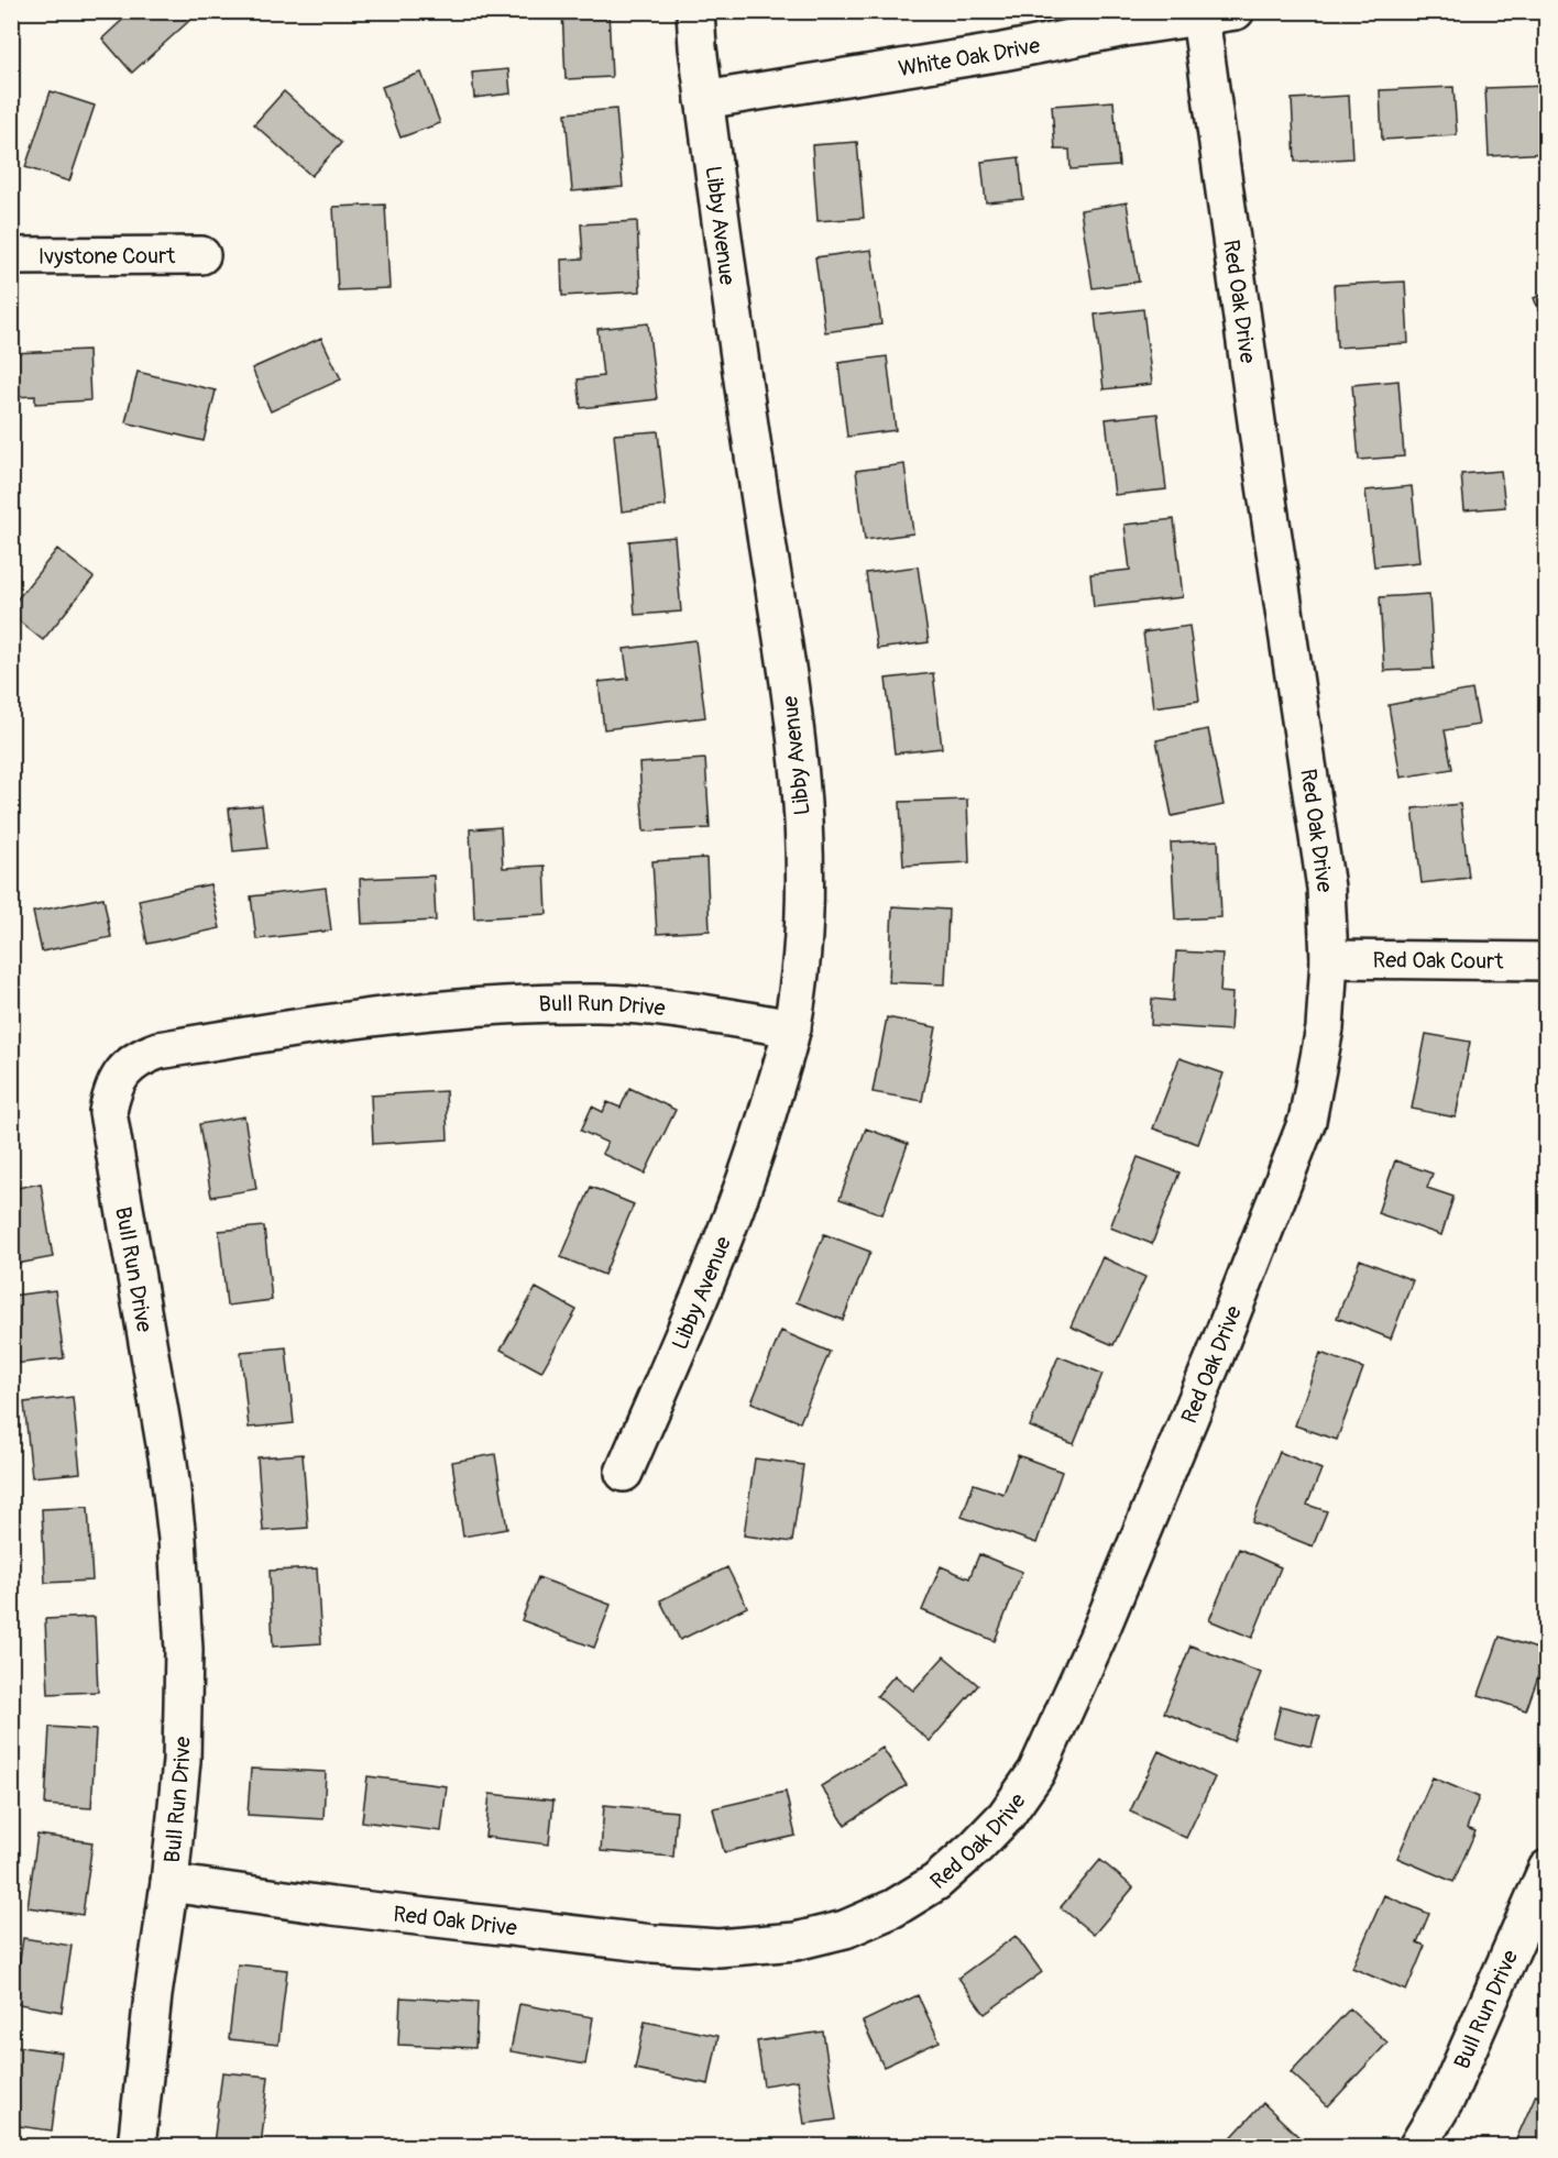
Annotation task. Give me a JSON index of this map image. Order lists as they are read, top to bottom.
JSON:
{
  "streets": {
    "street": [
      "White Oak Drive",
      "Libby Avenue",
      "Ivystone Court",
      "Red Oak Drive",
      "Red Oak Court",
      "Bull Run Drive"
    ]
  },
  "crossings": [
    ["White Oak Drive", "Libby Avenue"],
    ["White Oak Drive", "Red Oak Drive"],
    ["Libby Avenue", "Bull Run Drive"],
    ["Red Oak Drive", "Red Oak Court"],
    ["Red Oak Drive", "Bull Run Drive"]
  ]
}
